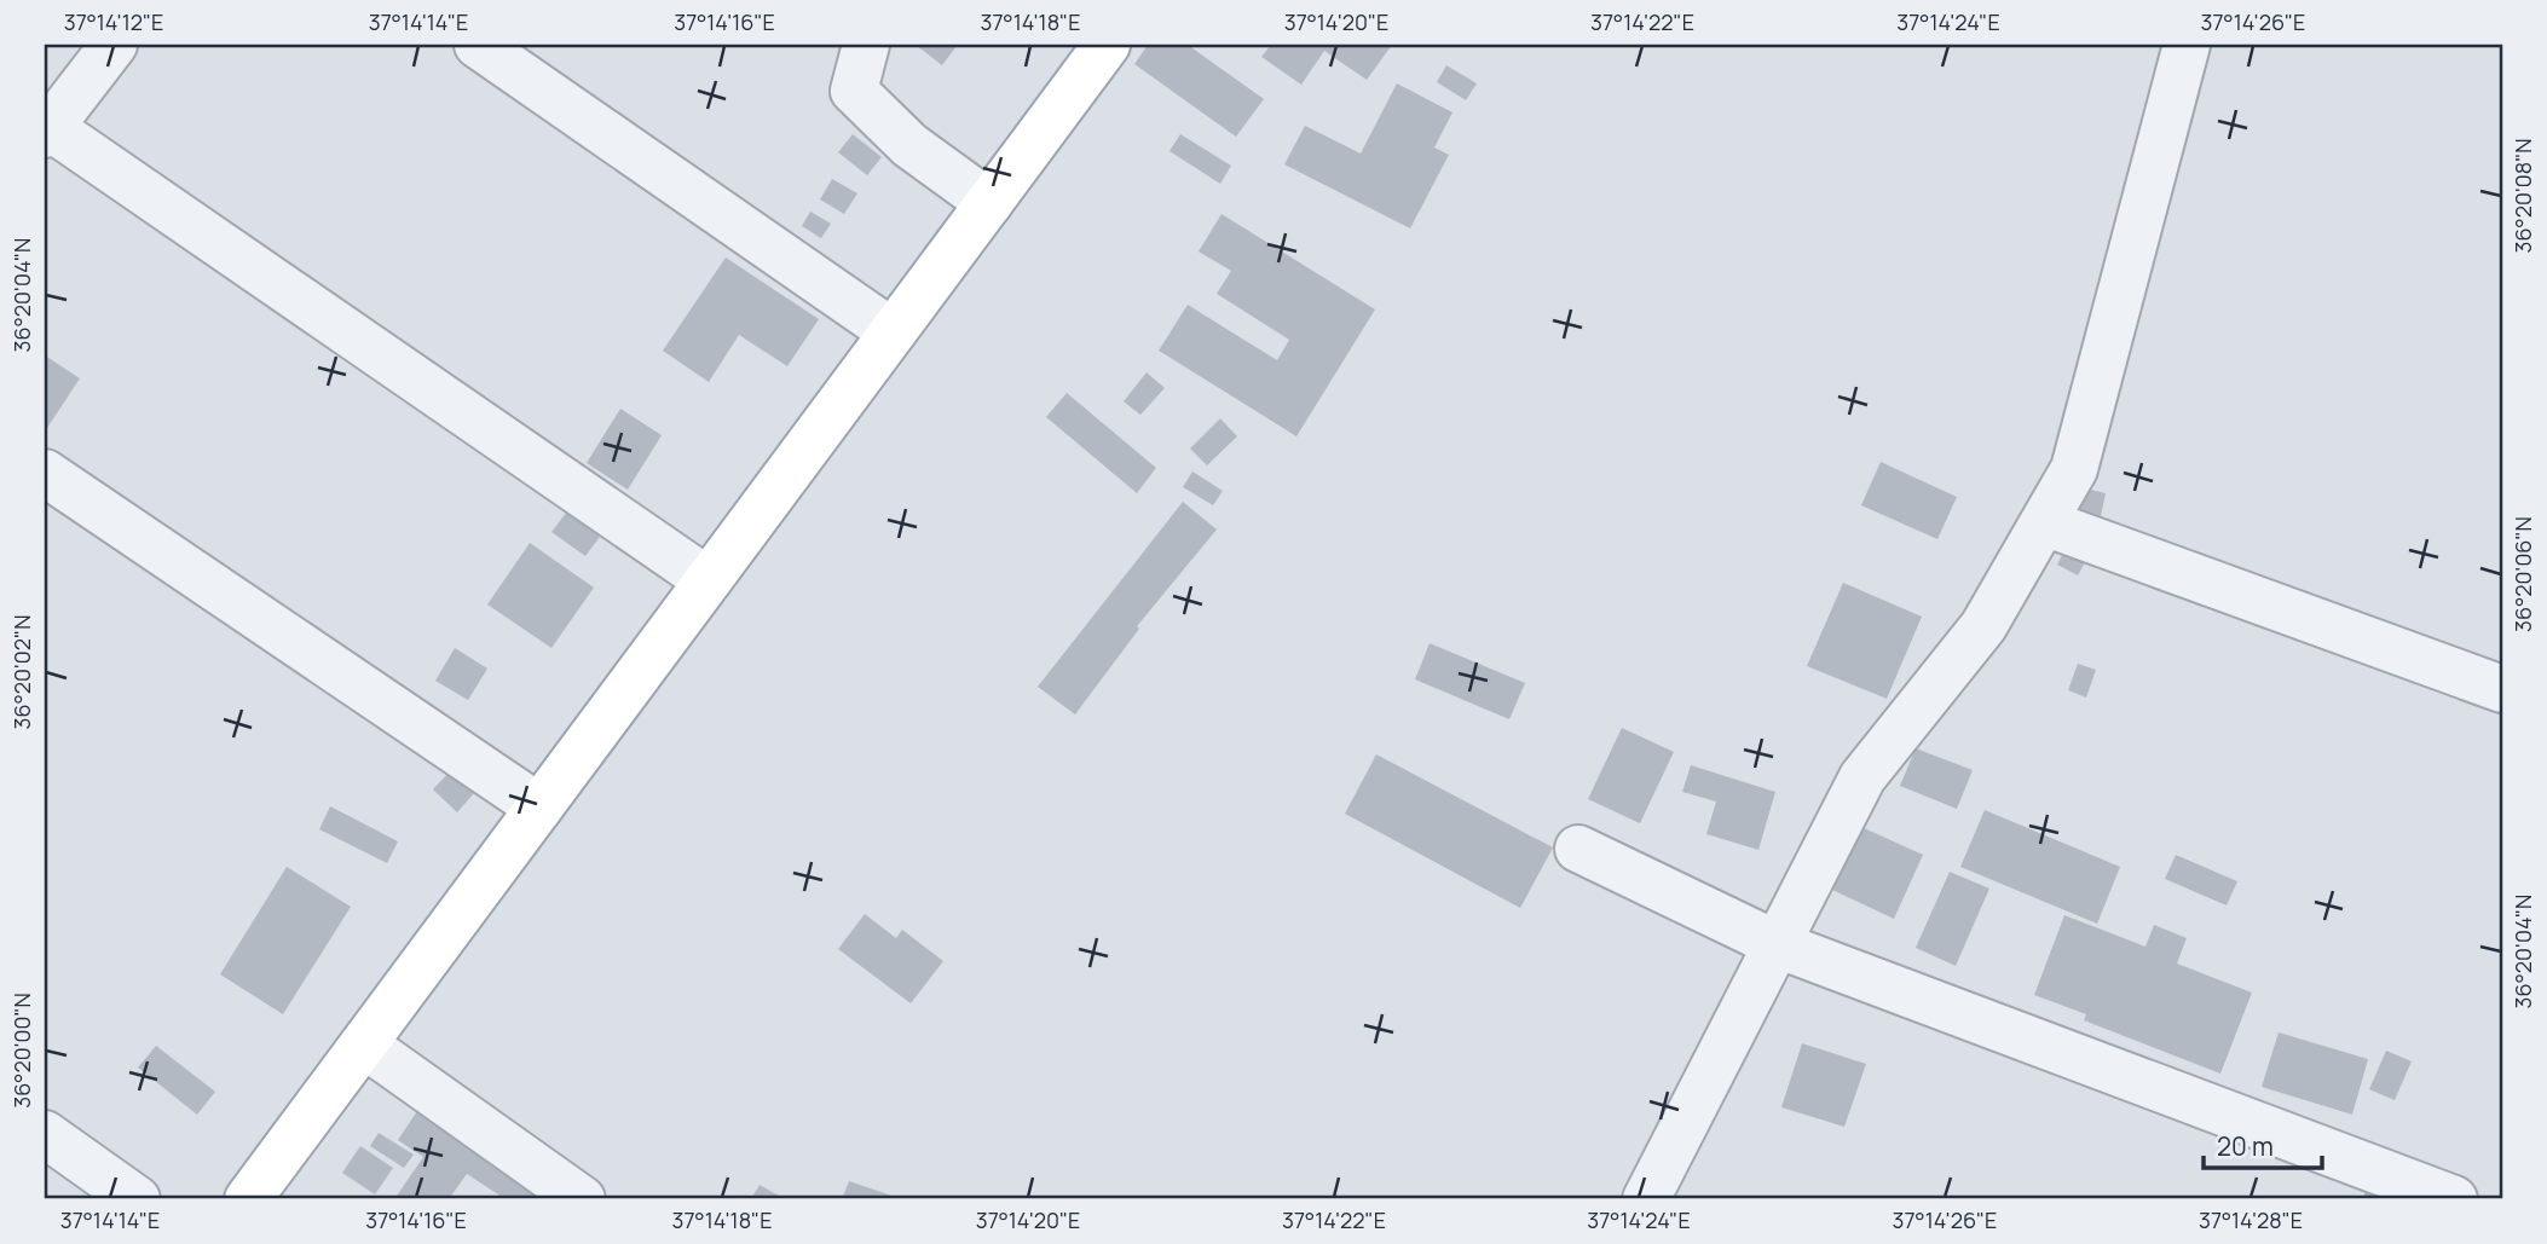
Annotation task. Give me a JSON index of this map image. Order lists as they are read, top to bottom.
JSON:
{
  "scale_bar": "20 m",
  "coordinates": [
    "37°14'12\"E",
    "37°14'14\"E",
    "37°14'16\"E",
    "37°14'18\"E",
    "37°14'20\"E",
    "37°14'22\"E",
    "37°14'24\"E",
    "37°14'26\"E",
    "36°20'08\"N",
    "36°20'04\"N",
    "36°20'06\"N",
    "36°20'02\"N",
    "36°20'00\"N",
    "37°14'28\"E"
  ]
}
